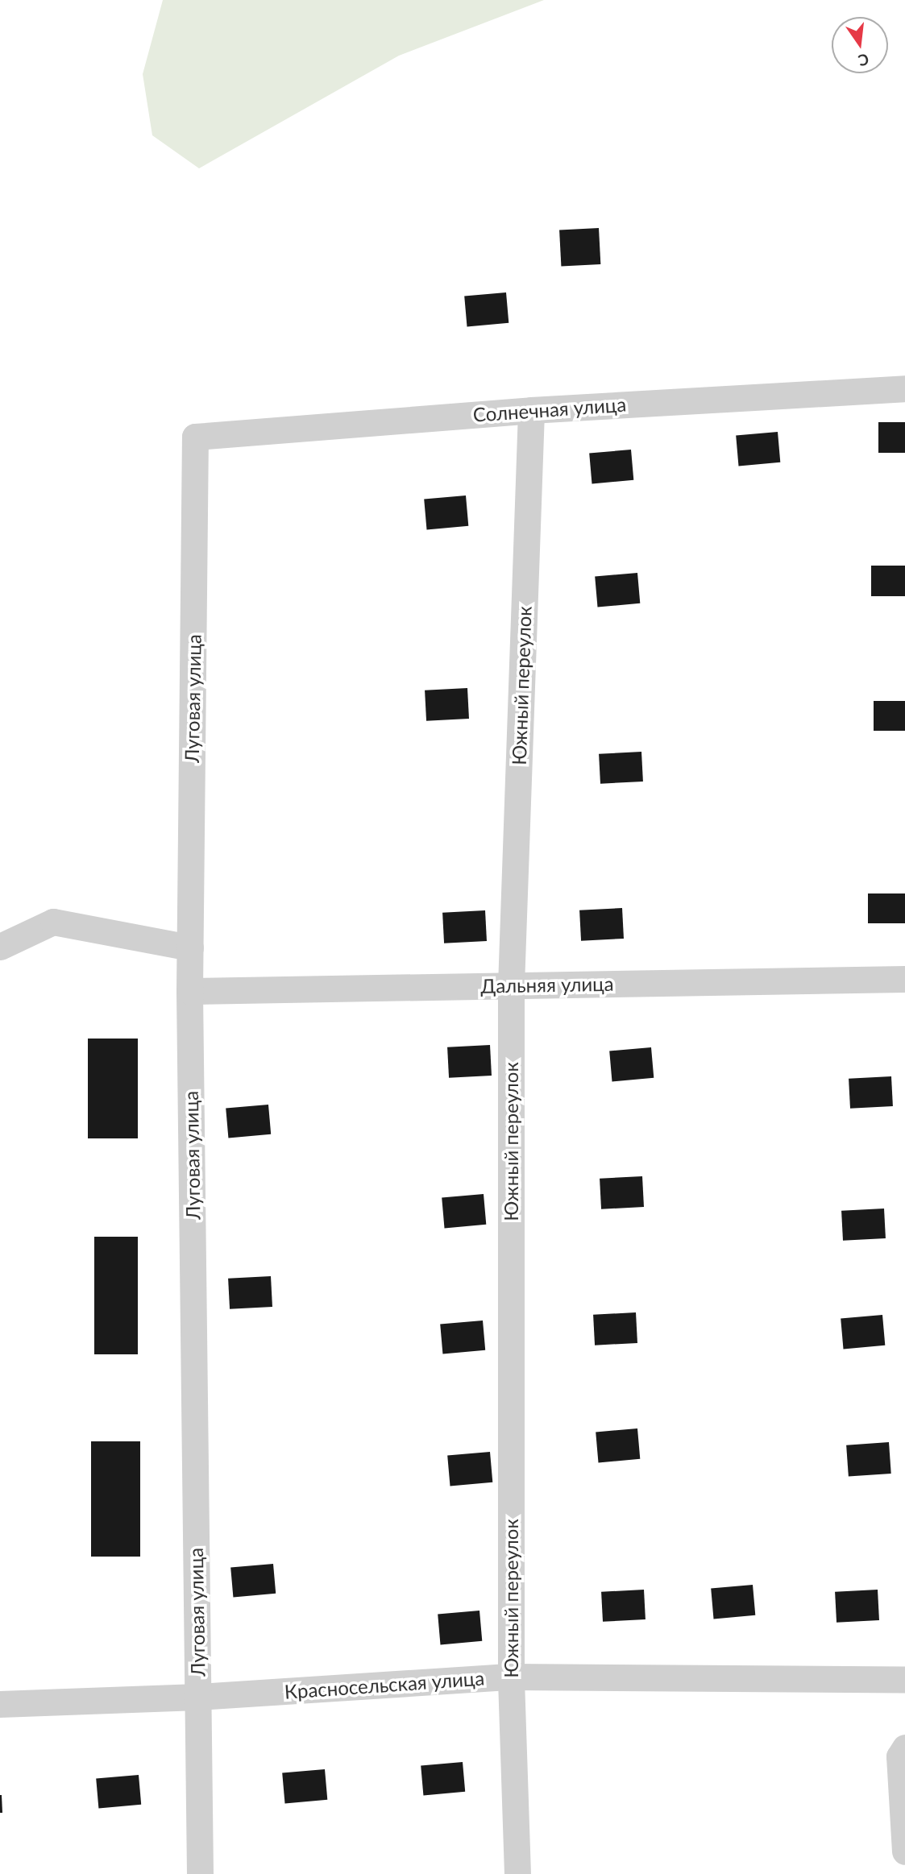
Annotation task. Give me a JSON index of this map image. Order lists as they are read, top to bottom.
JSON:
{
  "streets": {
    "street": [
      "Солнечная улица",
      "Южный переулок",
      "Луговая улица",
      "Дальняя улица",
      "Красносельская улица"
    ]
  },
  "crossings": [
    ["Солнечная улица", "Южный переулок"],
    ["Солнечная улица", "Луговая улица"],
    ["Южный переулок", "Дальняя улица"],
    ["Южный переулок", "Красносельская улица"],
    ["Луговая улица", "Дальняя улица"],
    ["Луговая улица", "Красносельская улица"]
  ],
  "north": "bottom"
}
